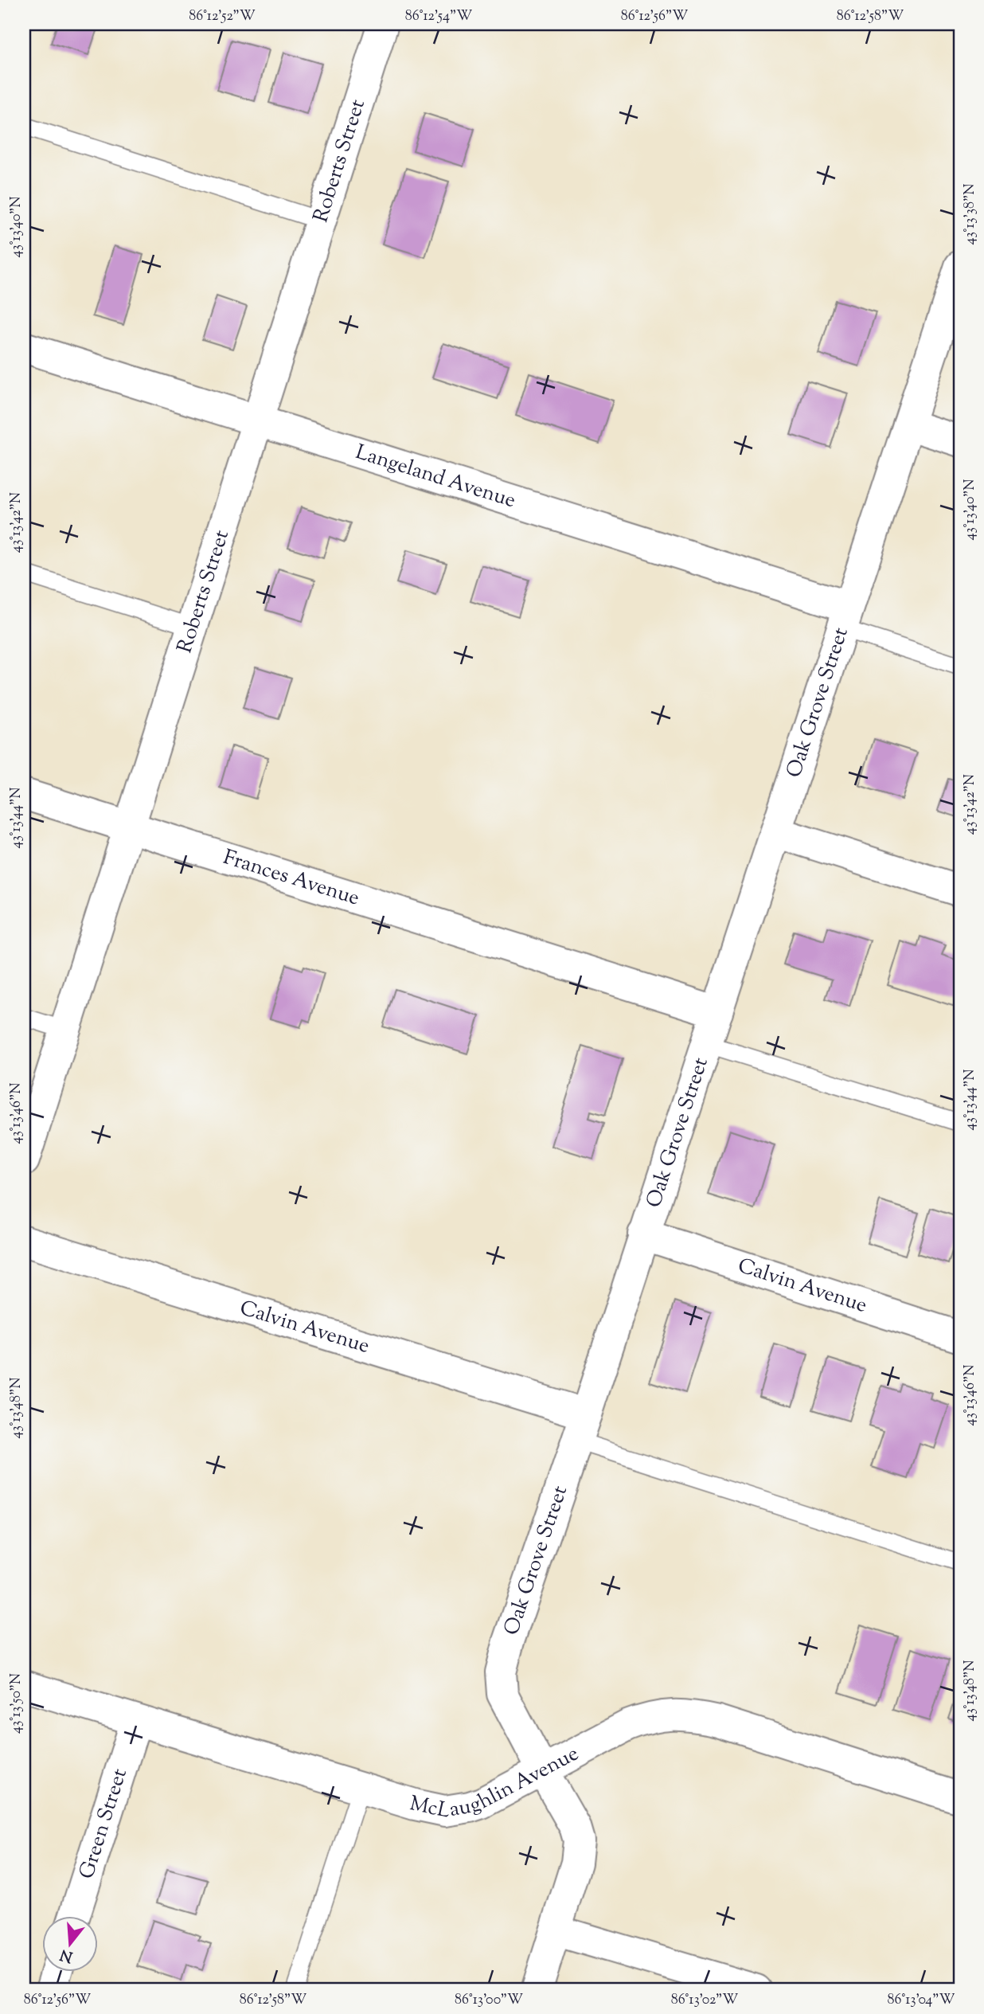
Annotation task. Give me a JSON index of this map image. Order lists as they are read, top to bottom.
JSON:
{
  "streets": {
    "street": [
      "Roberts Street",
      "Langeland Avenue",
      "Oak Grove Street",
      "Frances Avenue",
      "Calvin Avenue",
      "McLaughlin Avenue",
      "Green Street"
    ]
  },
  "crossings": [
    ["Roberts Street", "Langeland Avenue"],
    ["Roberts Street", "Frances Avenue"],
    ["Langeland Avenue", "Oak Grove Street"],
    ["Oak Grove Street", "Frances Avenue"],
    ["Oak Grove Street", "Calvin Avenue"],
    ["Oak Grove Street", "McLaughlin Avenue"],
    ["McLaughlin Avenue", "Green Street"]
  ],
  "north": "bottom",
  "coordinates": [
    "86°12'52\"W",
    "86°12'54\"W",
    "86°12'56\"W",
    "86°12'58\"W",
    "43°13'38\"N",
    "43°13'40\"N",
    "43°13'42\"N",
    "43°13'44\"N",
    "43°13'46\"N",
    "43°13'48\"N",
    "43°13'50\"N",
    "86°13'00\"W",
    "86°13'02\"W",
    "86°13'04\"W"
  ]
}
